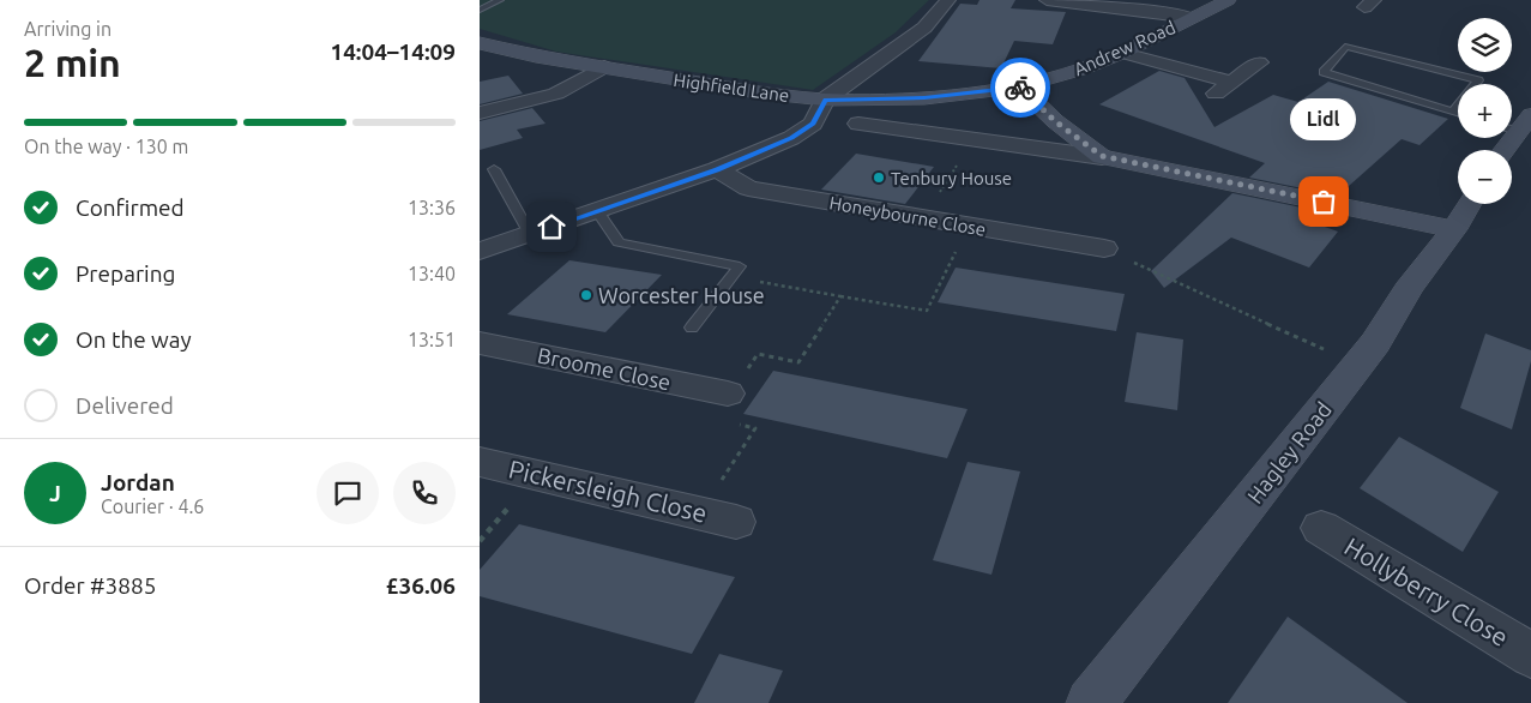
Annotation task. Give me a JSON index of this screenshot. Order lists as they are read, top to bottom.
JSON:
{
  "streets": {
    "street": [
      "Andrew Road",
      "Highfield Lane",
      "Honeybourne Close",
      "Broome Close",
      "Hagley Road",
      "Pickersleigh Close",
      "Hollyberry Close"
    ]
  },
  "crossings": [
    ["Andrew Road", "Highfield Lane"]
  ],
  "places": ["Tenbury House", "Lidl", "Worcester House"],
  "page": {
    "heading": ["2 min", "Arriving in", "14:04–14:09"],
    "panel": [
      "Jordan",
      "Courier · 4.6",
      "Order #3885",
      "£36.06"
    ],
    "map_buttons": ["+", "−"],
    "bubble": "Lidl",
    "bar": "On the way · 130 m",
    "list": [
      ["Confirmed", "13:36"],
      ["Preparing", "13:40"],
      ["On the way", "13:51"],
      "Delivered"
    ],
    "round": "J"
  }
}
